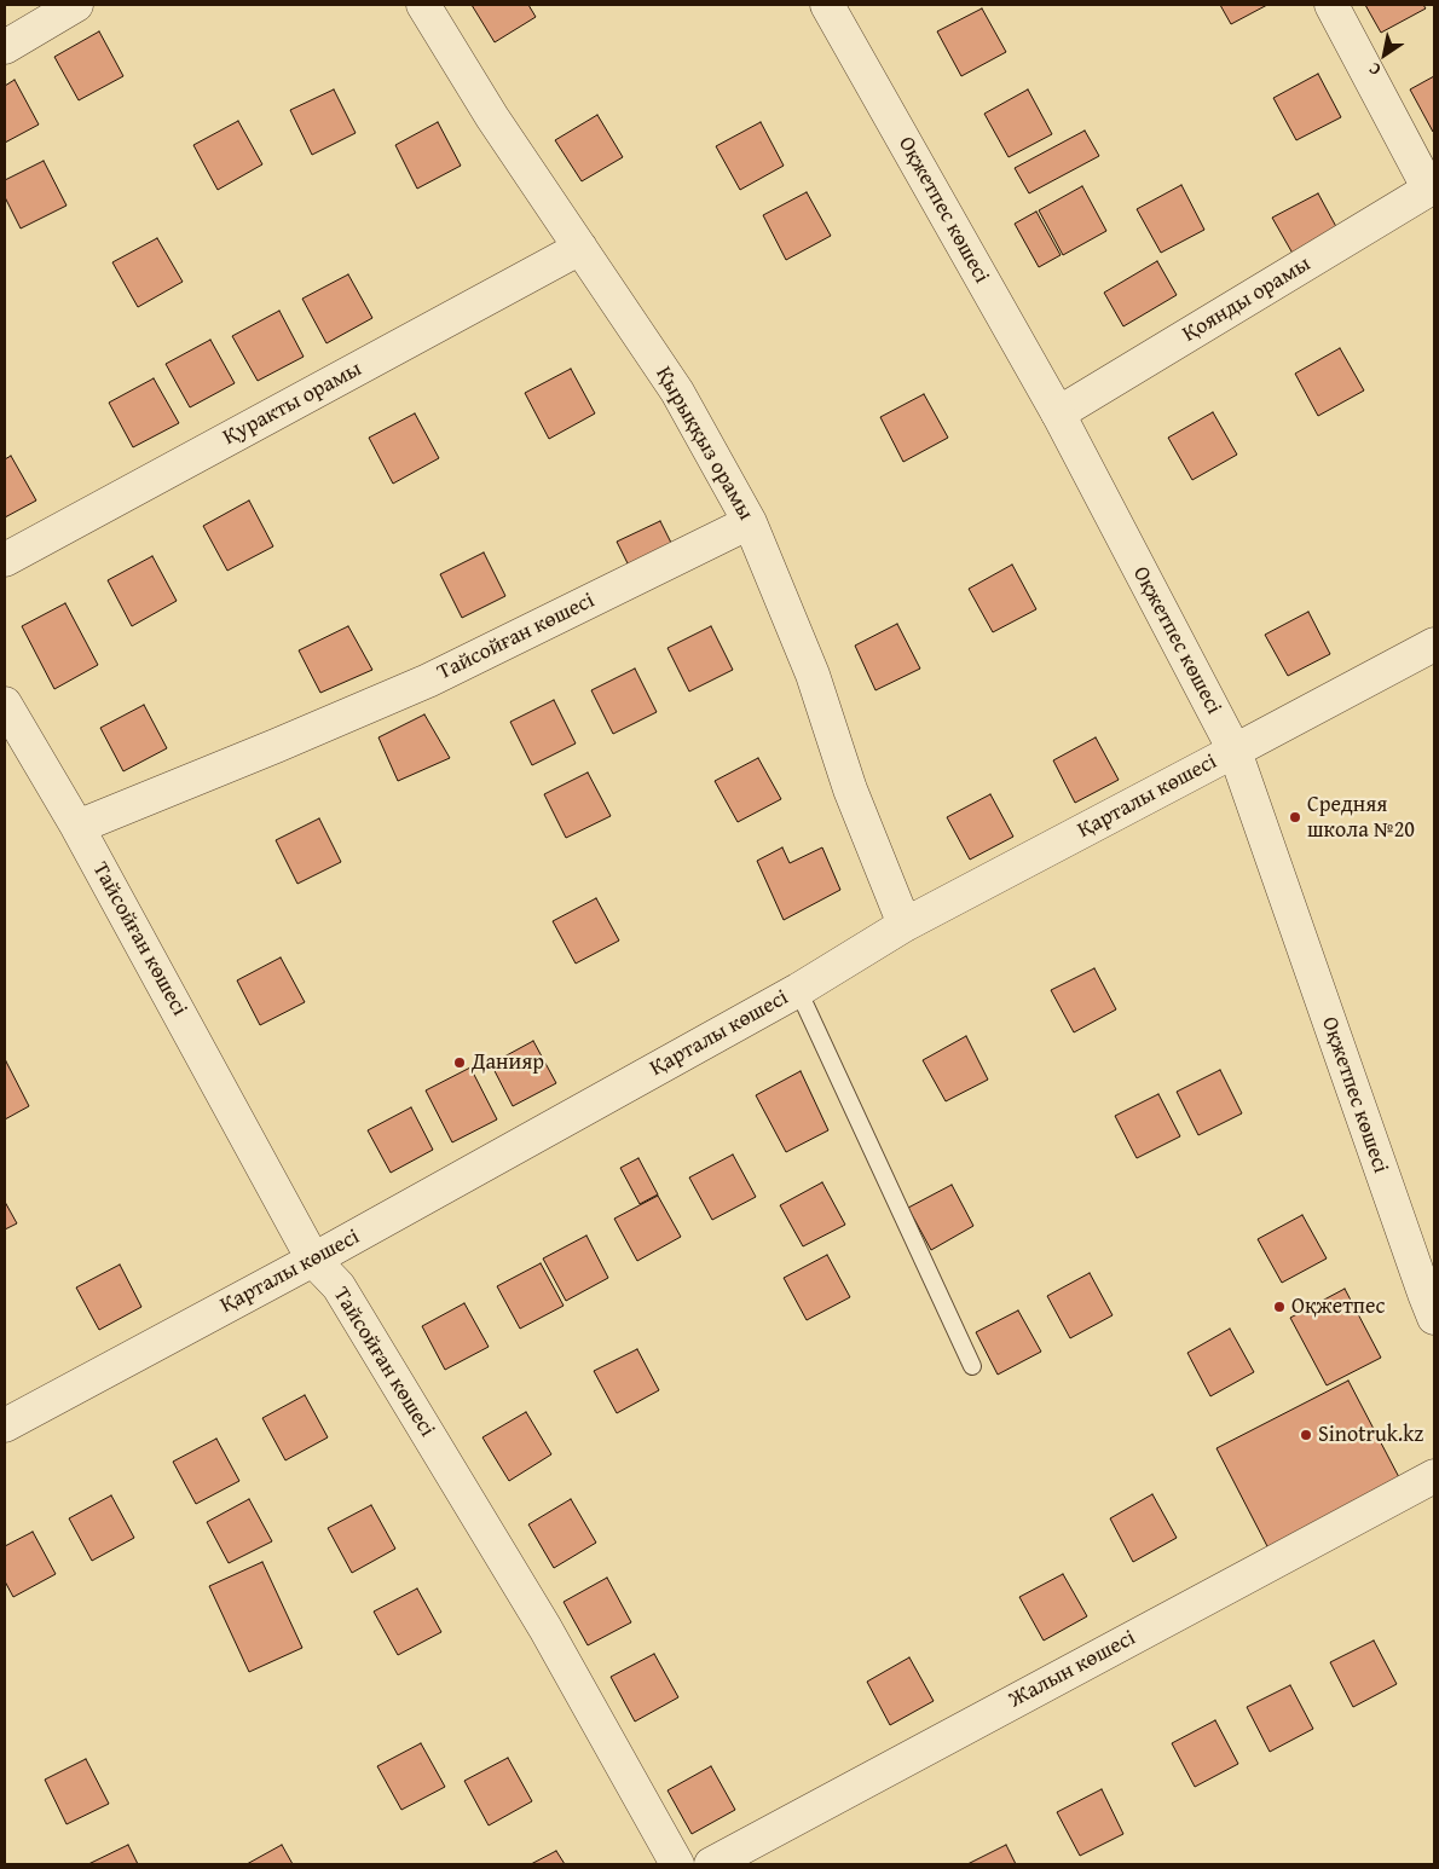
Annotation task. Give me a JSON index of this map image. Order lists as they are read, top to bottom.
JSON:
{
  "streets": {
    "street": [
      "Оқжетпес көшесі",
      "Қоянды орамы",
      "Қуракты орамы",
      "Қырыққыз орамы",
      "Тайсойған көшесі",
      "Қарталы көшесі",
      "Жалын көшесі"
    ]
  },
  "crossings": [
    ["Оқжетпес көшесі", "Қоянды орамы"],
    ["Оқжетпес көшесі", "Қарталы көшесі"],
    ["Қуракты орамы", "Қырыққыз орамы"],
    ["Қырыққыз орамы", "Тайсойған көшесі"],
    ["Қырыққыз орамы", "Қарталы көшесі"],
    ["Тайсойған көшесі", "Қарталы көшесі"]
  ],
  "places": [
    "Средняя школа №20",
    "Данияр",
    "Оқжетпес",
    "Sinotruk.kz"
  ],
  "north": "bottom left"
}
